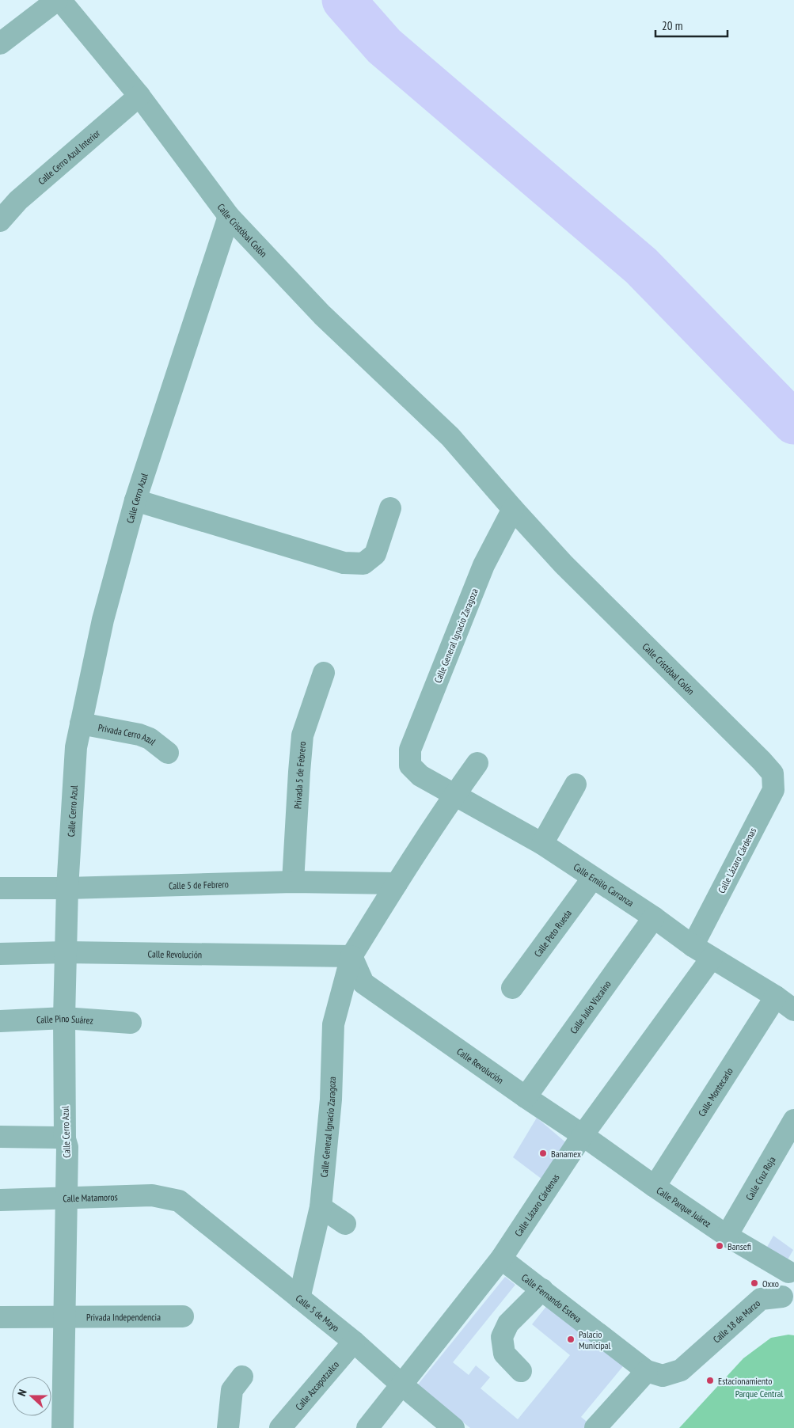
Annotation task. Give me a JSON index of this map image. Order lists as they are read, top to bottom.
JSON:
{
  "streets": {
    "street": [
      "Calle Cerro Azul Interior",
      "Calle Cristóbal Colón",
      "Calle Cerro Azul",
      "Calle General Ignacio Zaragoza",
      "Privada Cerro Azul",
      "Privada 5 de Febrero",
      "Calle Lázaro Cárdenas",
      "Calle 5 de Febrero",
      "Calle Emilio Carranza",
      "Calle Peto Rueda",
      "Calle Revolución",
      "Calle Julio Vizcaíno",
      "Calle Pino Suárez",
      "Calle Montecarlo",
      "Calle Cruz Roja",
      "Calle Matamoros",
      "Calle Parque Juárez",
      "Calle Fernando Esteva",
      "Calle 5 de Mayo",
      "Privada Independencia",
      "Calle 18 de Marzo",
      "Calle Azcapotzalco"
    ]
  },
  "crossings": [
    ["Calle Cerro Azul Interior", "Calle Cristóbal Colón"],
    ["Calle Cristóbal Colón", "Calle Cerro Azul"],
    ["Calle Cristóbal Colón", "Calle General Ignacio Zaragoza"],
    ["Calle Cristóbal Colón", "Calle Lázaro Cárdenas"],
    ["Calle Cerro Azul", "Privada Cerro Azul"],
    ["Calle Cerro Azul", "Calle 5 de Febrero"],
    ["Calle Cerro Azul", "Calle Revolución"],
    ["Calle Cerro Azul", "Calle Pino Suárez"],
    ["Calle Cerro Azul", "Calle Matamoros"],
    ["Calle Cerro Azul", "Privada Independencia"],
    ["Calle General Ignacio Zaragoza", "Calle Emilio Carranza"],
    ["Calle General Ignacio Zaragoza", "Calle Revolución"],
    ["Calle General Ignacio Zaragoza", "Calle 5 de Mayo"],
    ["Privada 5 de Febrero", "Calle 5 de Febrero"],
    ["Calle Lázaro Cárdenas", "Calle Emilio Carranza"],
    ["Calle Lázaro Cárdenas", "Calle Revolución"],
    ["Calle Lázaro Cárdenas", "Calle Parque Juárez"],
    ["Calle Lázaro Cárdenas", "Calle Fernando Esteva"],
    ["Calle Lázaro Cárdenas", "Calle 5 de Mayo"],
    ["Calle Emilio Carranza", "Calle Peto Rueda"],
    ["Calle Emilio Carranza", "Calle Julio Vizcaíno"],
    ["Calle Emilio Carranza", "Calle Montecarlo"],
    ["Calle Revolución", "Calle Julio Vizcaíno"],
    ["Calle Revolución", "Calle Parque Juárez"],
    ["Calle Montecarlo", "Calle Parque Juárez"],
    ["Calle Cruz Roja", "Calle Parque Juárez"],
    ["Calle Matamoros", "Calle 5 de Mayo"],
    ["Calle Parque Juárez", "Calle 18 de Marzo"],
    ["Calle Fernando Esteva", "Calle 18 de Marzo"],
    ["Calle 5 de Mayo", "Calle Azcapotzalco"]
  ],
  "parks": ["Parque Central"],
  "places": [
    "Banamex",
    "Bansefi",
    "Oxxo",
    "Palacio Municipal",
    "Estacionamiento"
  ],
  "scale_bar": "20 m",
  "north": "left"
}
